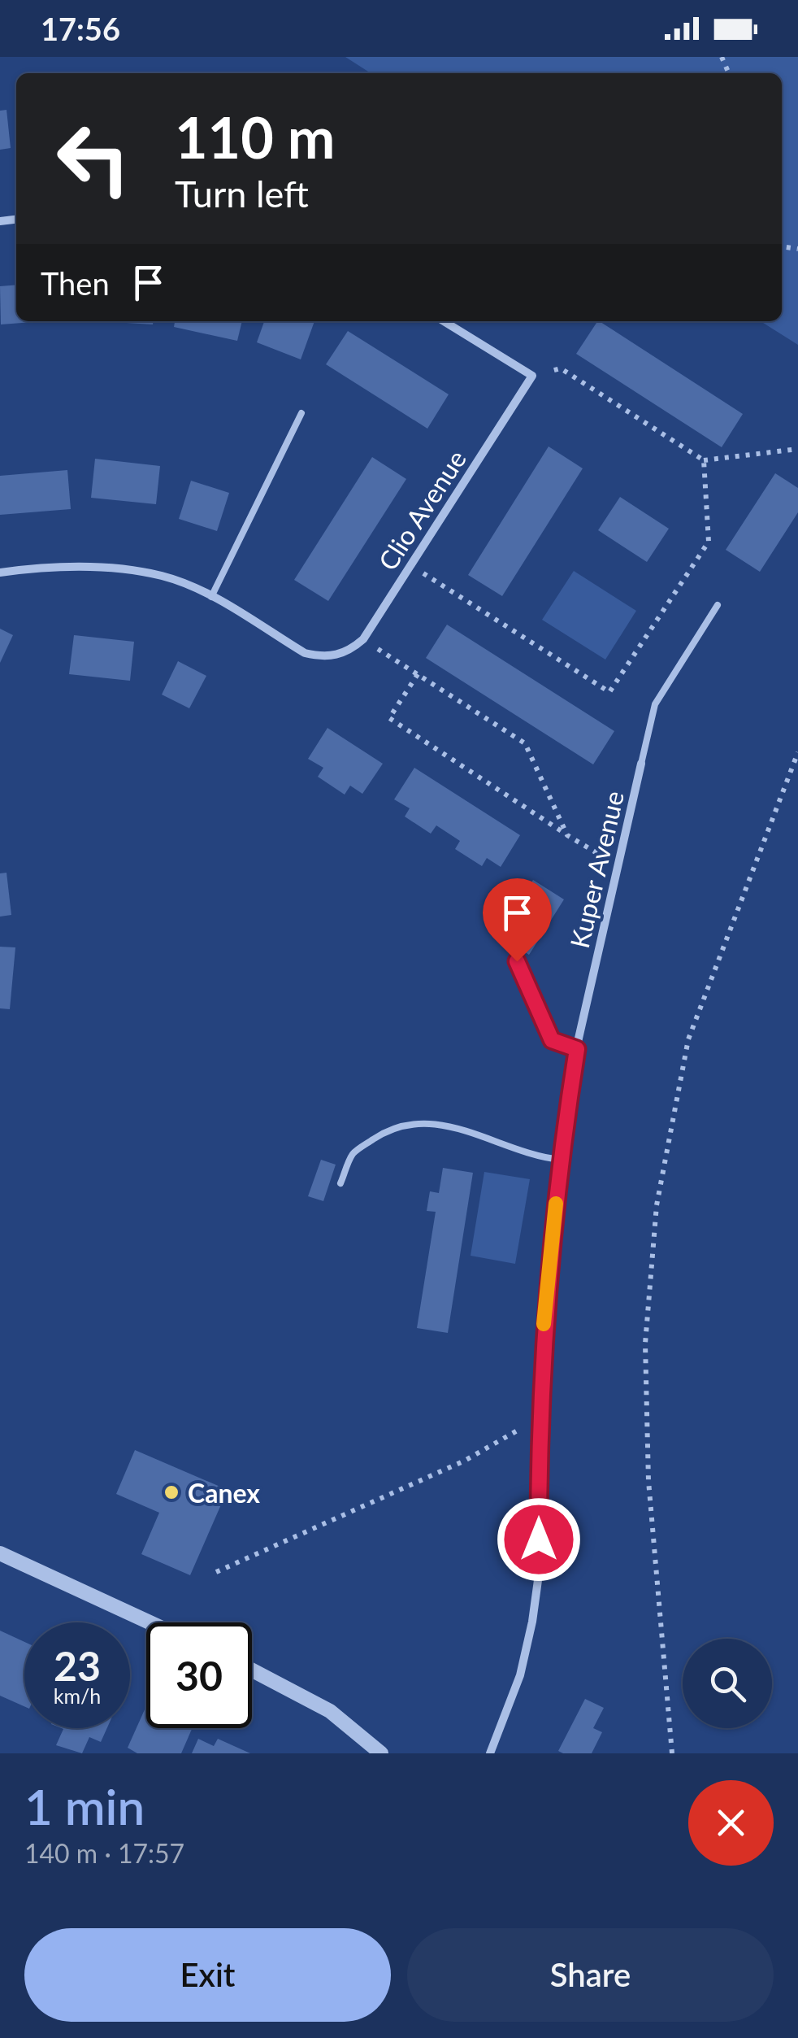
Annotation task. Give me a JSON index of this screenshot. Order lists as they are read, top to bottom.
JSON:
{
  "streets": {
    "street": ["Clio Avenue", "Kuper Avenue"]
  },
  "places": ["Canex"],
  "page": {
    "status": "17:56",
    "turn": ["110 m", "Turn left"],
    "then": "Then",
    "speed": "23 km/h",
    "limit": "30",
    "heading": ["1 min", "140 m · 17:57"],
    "buttons": ["Exit", "Share"]
  }
}
